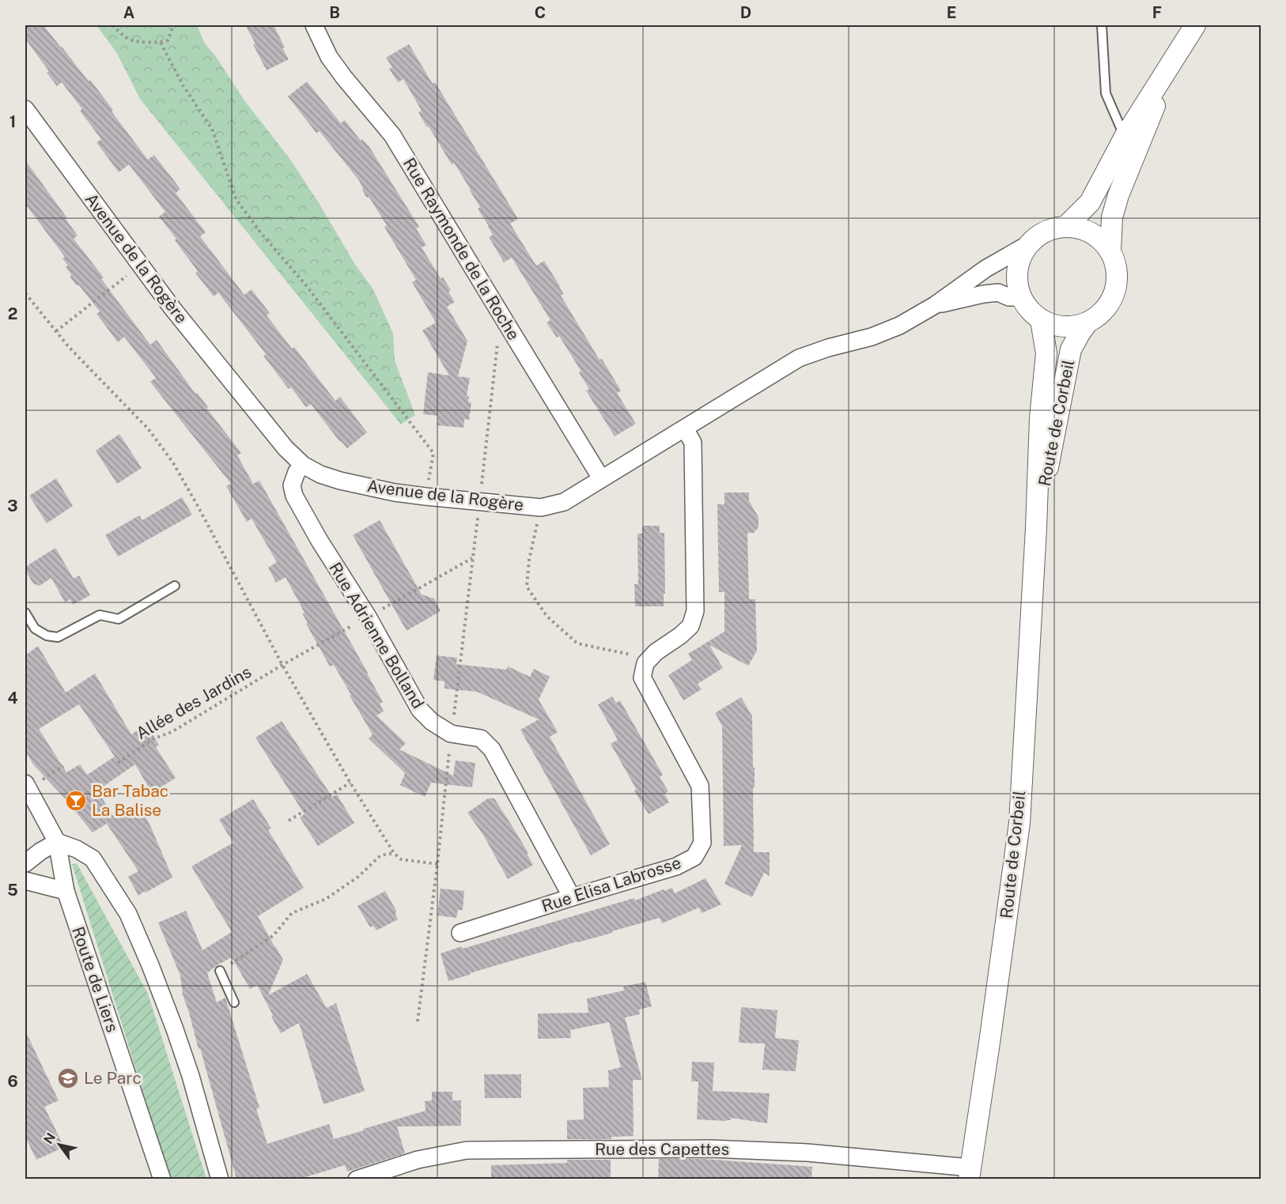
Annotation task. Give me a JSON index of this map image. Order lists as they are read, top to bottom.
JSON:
{
  "streets": {
    "street": [
      "Rue Raymonde de la Roche",
      "Avenue de la Rogère",
      "Route de Corbeil",
      "Rue Adrienne Bolland",
      "Rue Elisa Labrosse",
      "Route de Liers",
      "Rue des Capettes"
    ],
    "path": ["Allée des Jardins"]
  },
  "crossings": [
    ["Rue Raymonde de la Roche", "Avenue de la Rogère"],
    ["Avenue de la Rogère", "Route de Corbeil"],
    ["Avenue de la Rogère", "Rue Adrienne Bolland"],
    ["Route de Corbeil", "Rue des Capettes"],
    ["Rue Adrienne Bolland", "Rue Elisa Labrosse"]
  ],
  "places": {
    "bar": ["Bar Tabac La Balise"],
    "school or university": ["Le Parc"]
  },
  "north": "top left",
  "grid": {
    "columns": [
      "A",
      "B",
      "C",
      "D",
      "E",
      "F"
    ],
    "rows": [
      "1",
      "2",
      "3",
      "4",
      "5",
      "6"
    ]
  }
}
